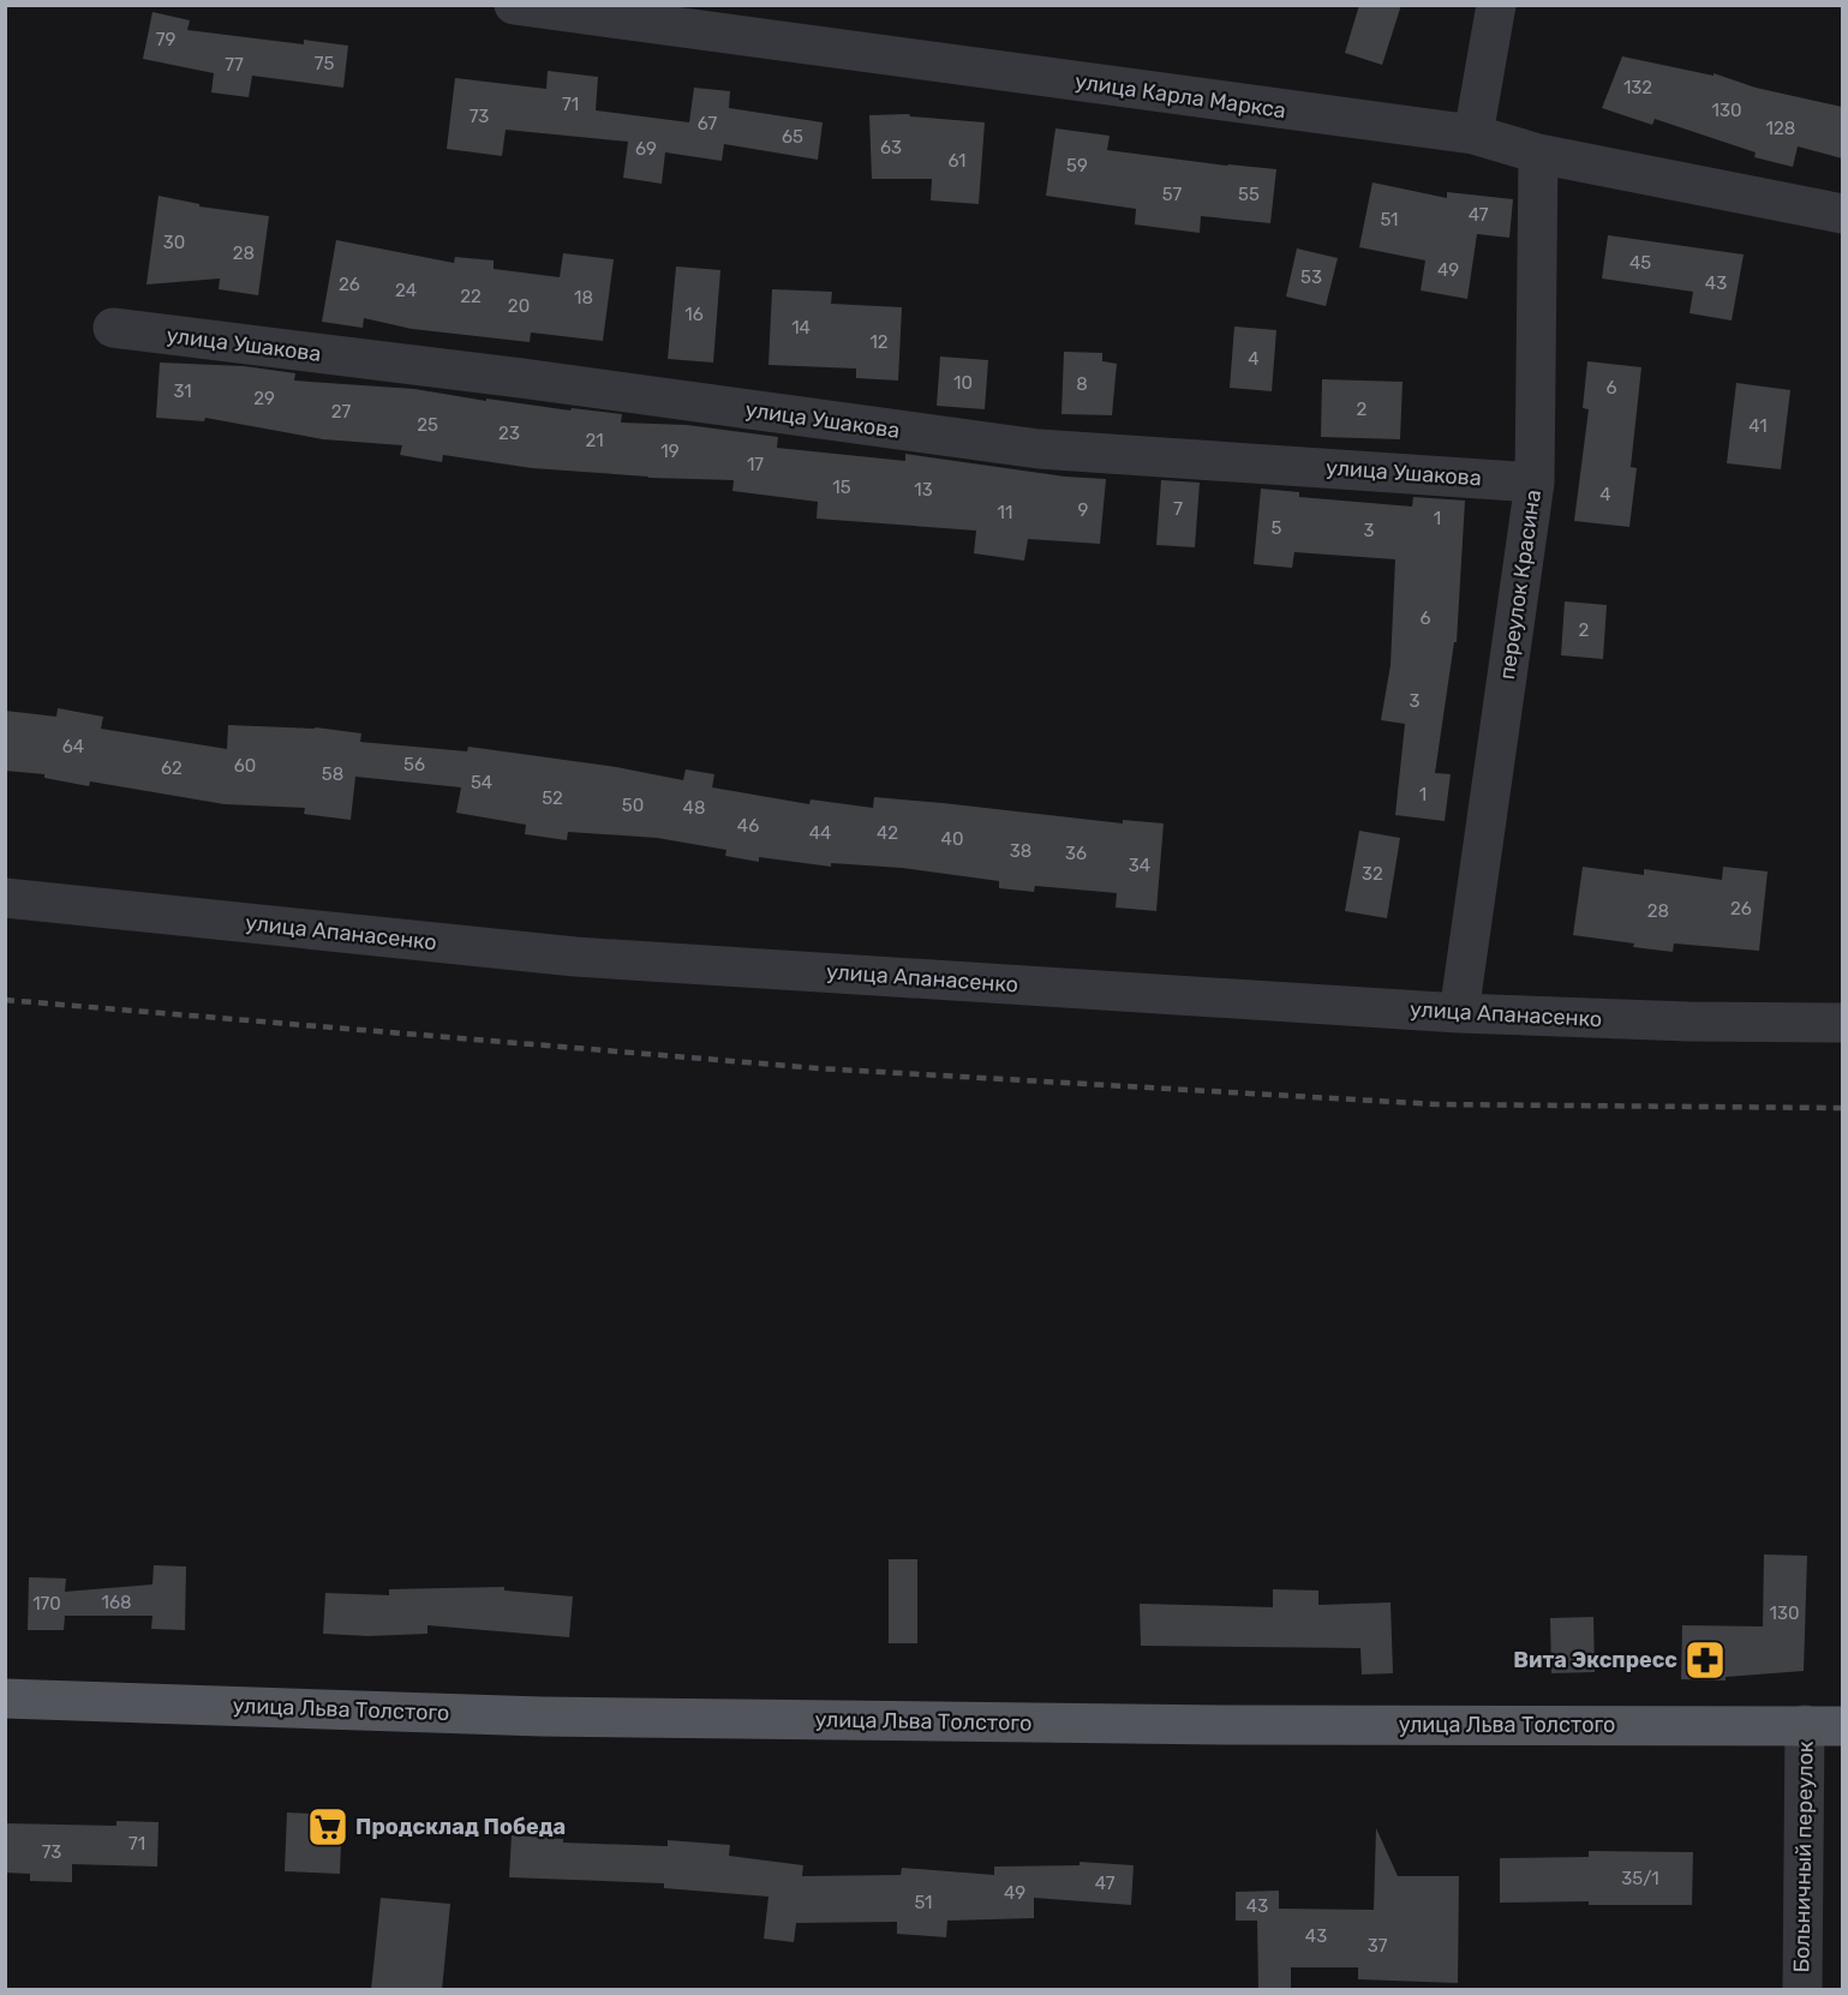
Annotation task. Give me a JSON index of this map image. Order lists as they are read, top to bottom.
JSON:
{
  "streets": {
    "main road": ["улица Льва Толстого"],
    "street": [
      "улица Карла Маркса",
      "улица Ушакова",
      "переулок Красина",
      "улица Апанасенко",
      "Больничный переулок"
    ]
  },
  "crossings": [
    ["улица Карла Маркса", "переулок Красина"],
    ["улица Ушакова", "переулок Красина"],
    ["переулок Красина", "улица Апанасенко"],
    ["улица Льва Толстого", "Больничный переулок"]
  ],
  "places": {
    "pharmacy": ["Вита Экспресс"],
    "supermarket": ["Продсклад Победа"]
  },
  "house_numbers": [
    "79",
    "75",
    "77",
    "132",
    "71",
    "130",
    "73",
    "67",
    "128",
    "65",
    "63",
    "69",
    "61",
    "59",
    "57",
    "55",
    "47",
    "51",
    "30",
    "28",
    "45",
    "49",
    "53",
    "43",
    "26",
    "24",
    "22",
    "18",
    "20",
    "16",
    "14",
    "12",
    "4",
    "10",
    "8",
    "6",
    "31",
    "29",
    "2",
    "27",
    "25",
    "41",
    "23",
    "21",
    "19",
    "17",
    "15",
    "13",
    "4",
    "7",
    "9",
    "11",
    "1",
    "5",
    "3",
    "6",
    "2",
    "3",
    "64",
    "56",
    "60",
    "62",
    "58",
    "54",
    "1",
    "52",
    "50",
    "48",
    "46",
    "44",
    "42",
    "40",
    "38",
    "36",
    "34",
    "32",
    "26",
    "28",
    "168",
    "170",
    "130",
    "71",
    "73",
    "35/1",
    "47",
    "49",
    "51",
    "43",
    "43",
    "37"
  ]
}
